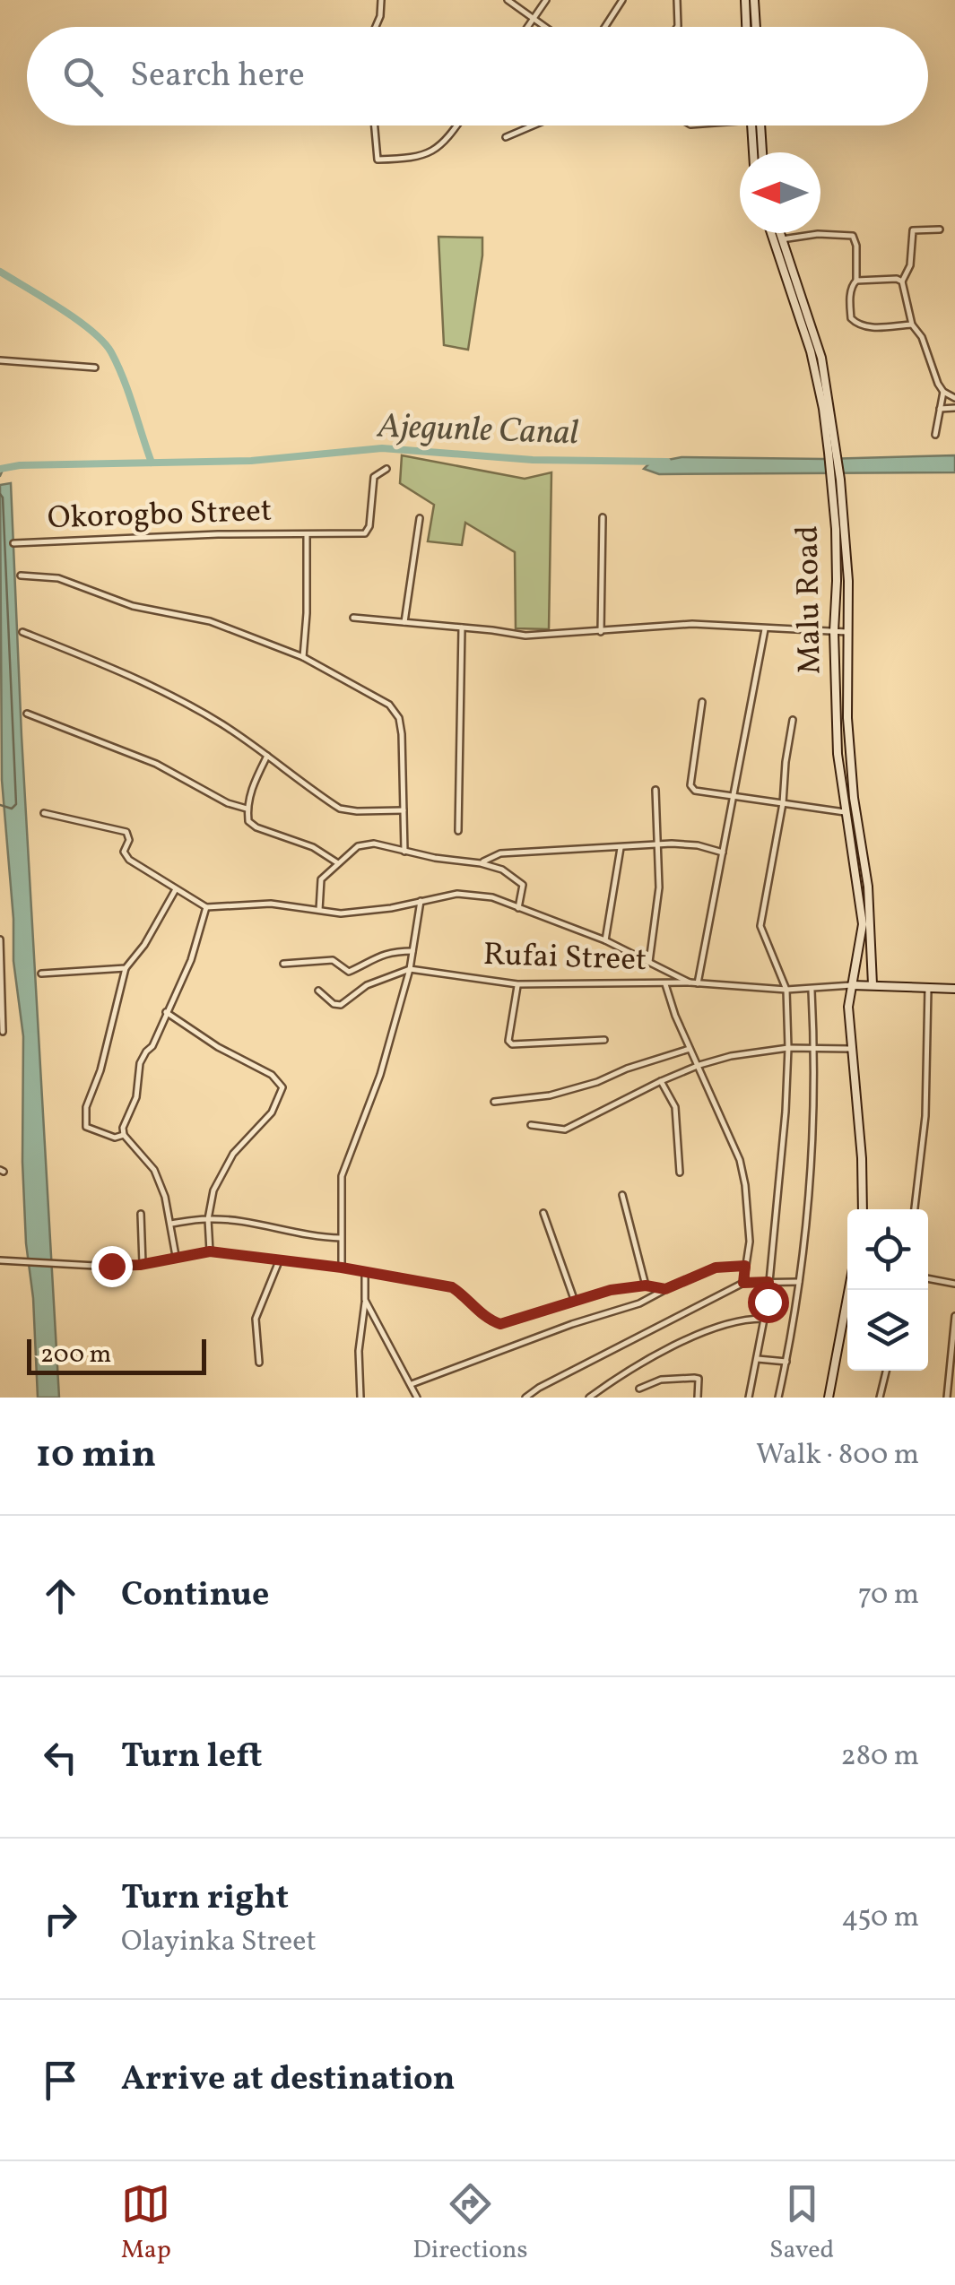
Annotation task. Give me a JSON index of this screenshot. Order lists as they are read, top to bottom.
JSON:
{
  "streets": {
    "main road": ["Malu Road"],
    "street": ["Okorogbo Street", "Rufai Street"]
  },
  "crossings": [
    ["Malu Road", "Rufai Street"]
  ],
  "water": ["Ajegunle Canal"],
  "scale_bar": "200 m",
  "north": "left",
  "page": {
    "search": "Search here",
    "scale": "200 m",
    "heading": ["10 min", "Walk · 800 m"],
    "list": [
      ["Continue", "70 m"],
      ["Turn left", "280 m"],
      ["Turn right", "Olayinka Street", "450 m"],
      "Arrive at destination"
    ],
    "nav": ["Map", "Directions", "Saved"]
  }
}
